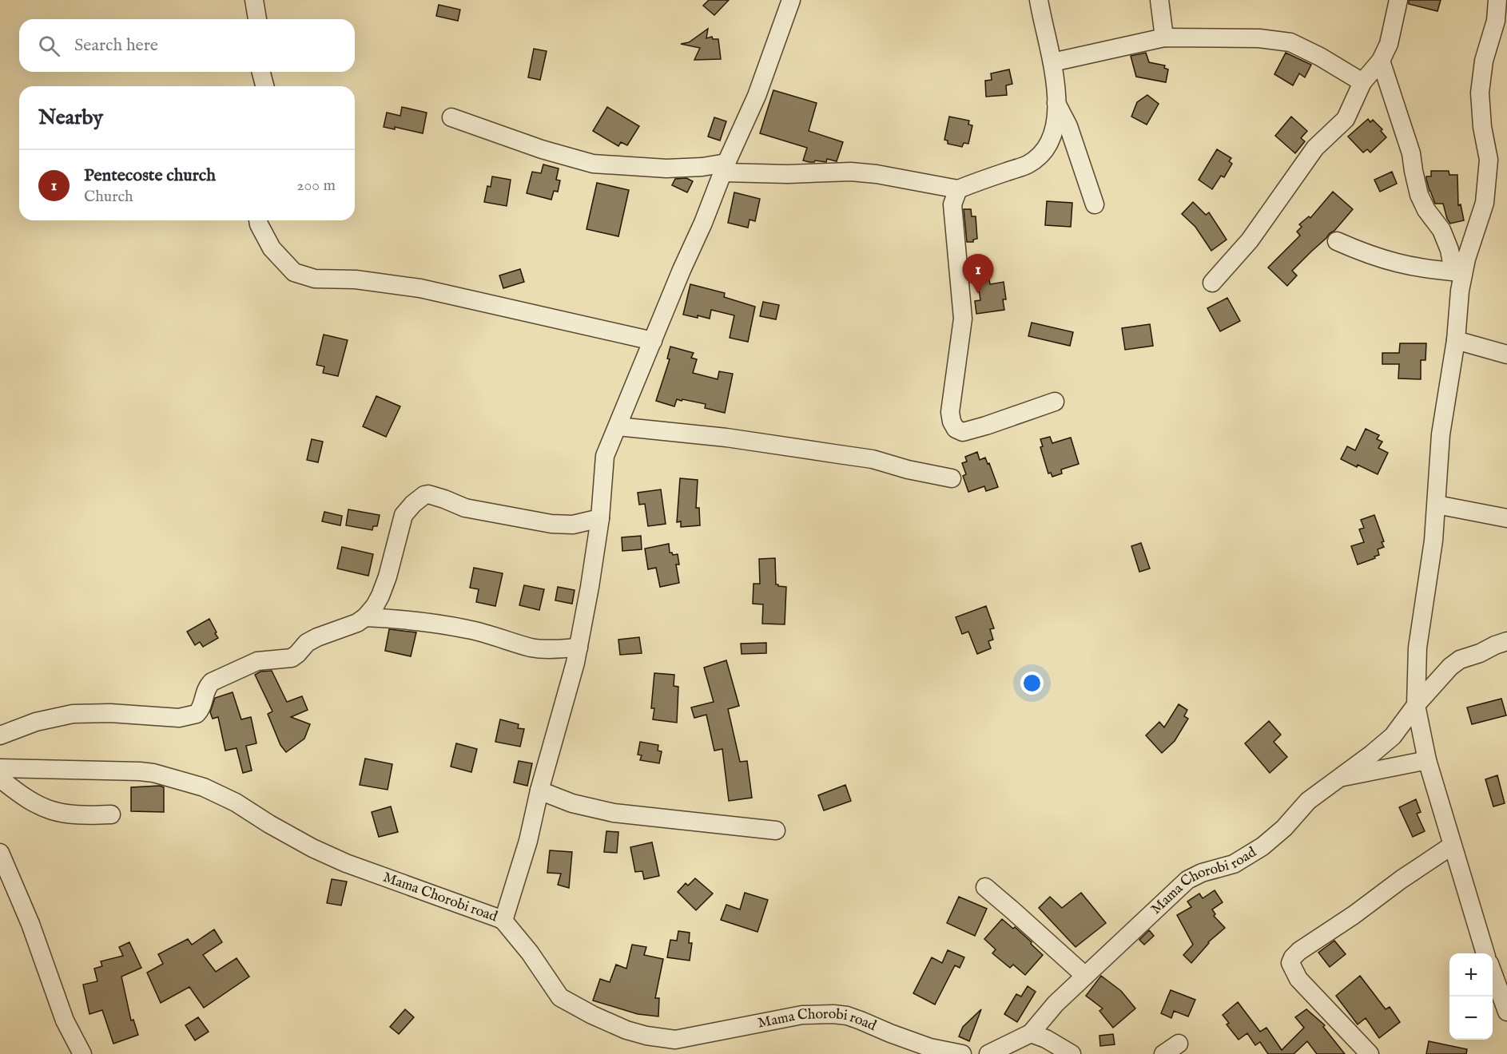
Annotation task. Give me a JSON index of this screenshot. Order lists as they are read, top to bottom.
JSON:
{
  "streets": {
    "street": ["Mama Chorobi road"]
  },
  "page": {
    "search": "Search here",
    "heading": "Nearby",
    "list": [
      {
        "mark": "1",
        "name": "Pentecoste church",
        "note": "Church",
        "value": "200 m"
      }
    ],
    "pins": "1",
    "map_buttons": ["+", "−"]
  }
}
